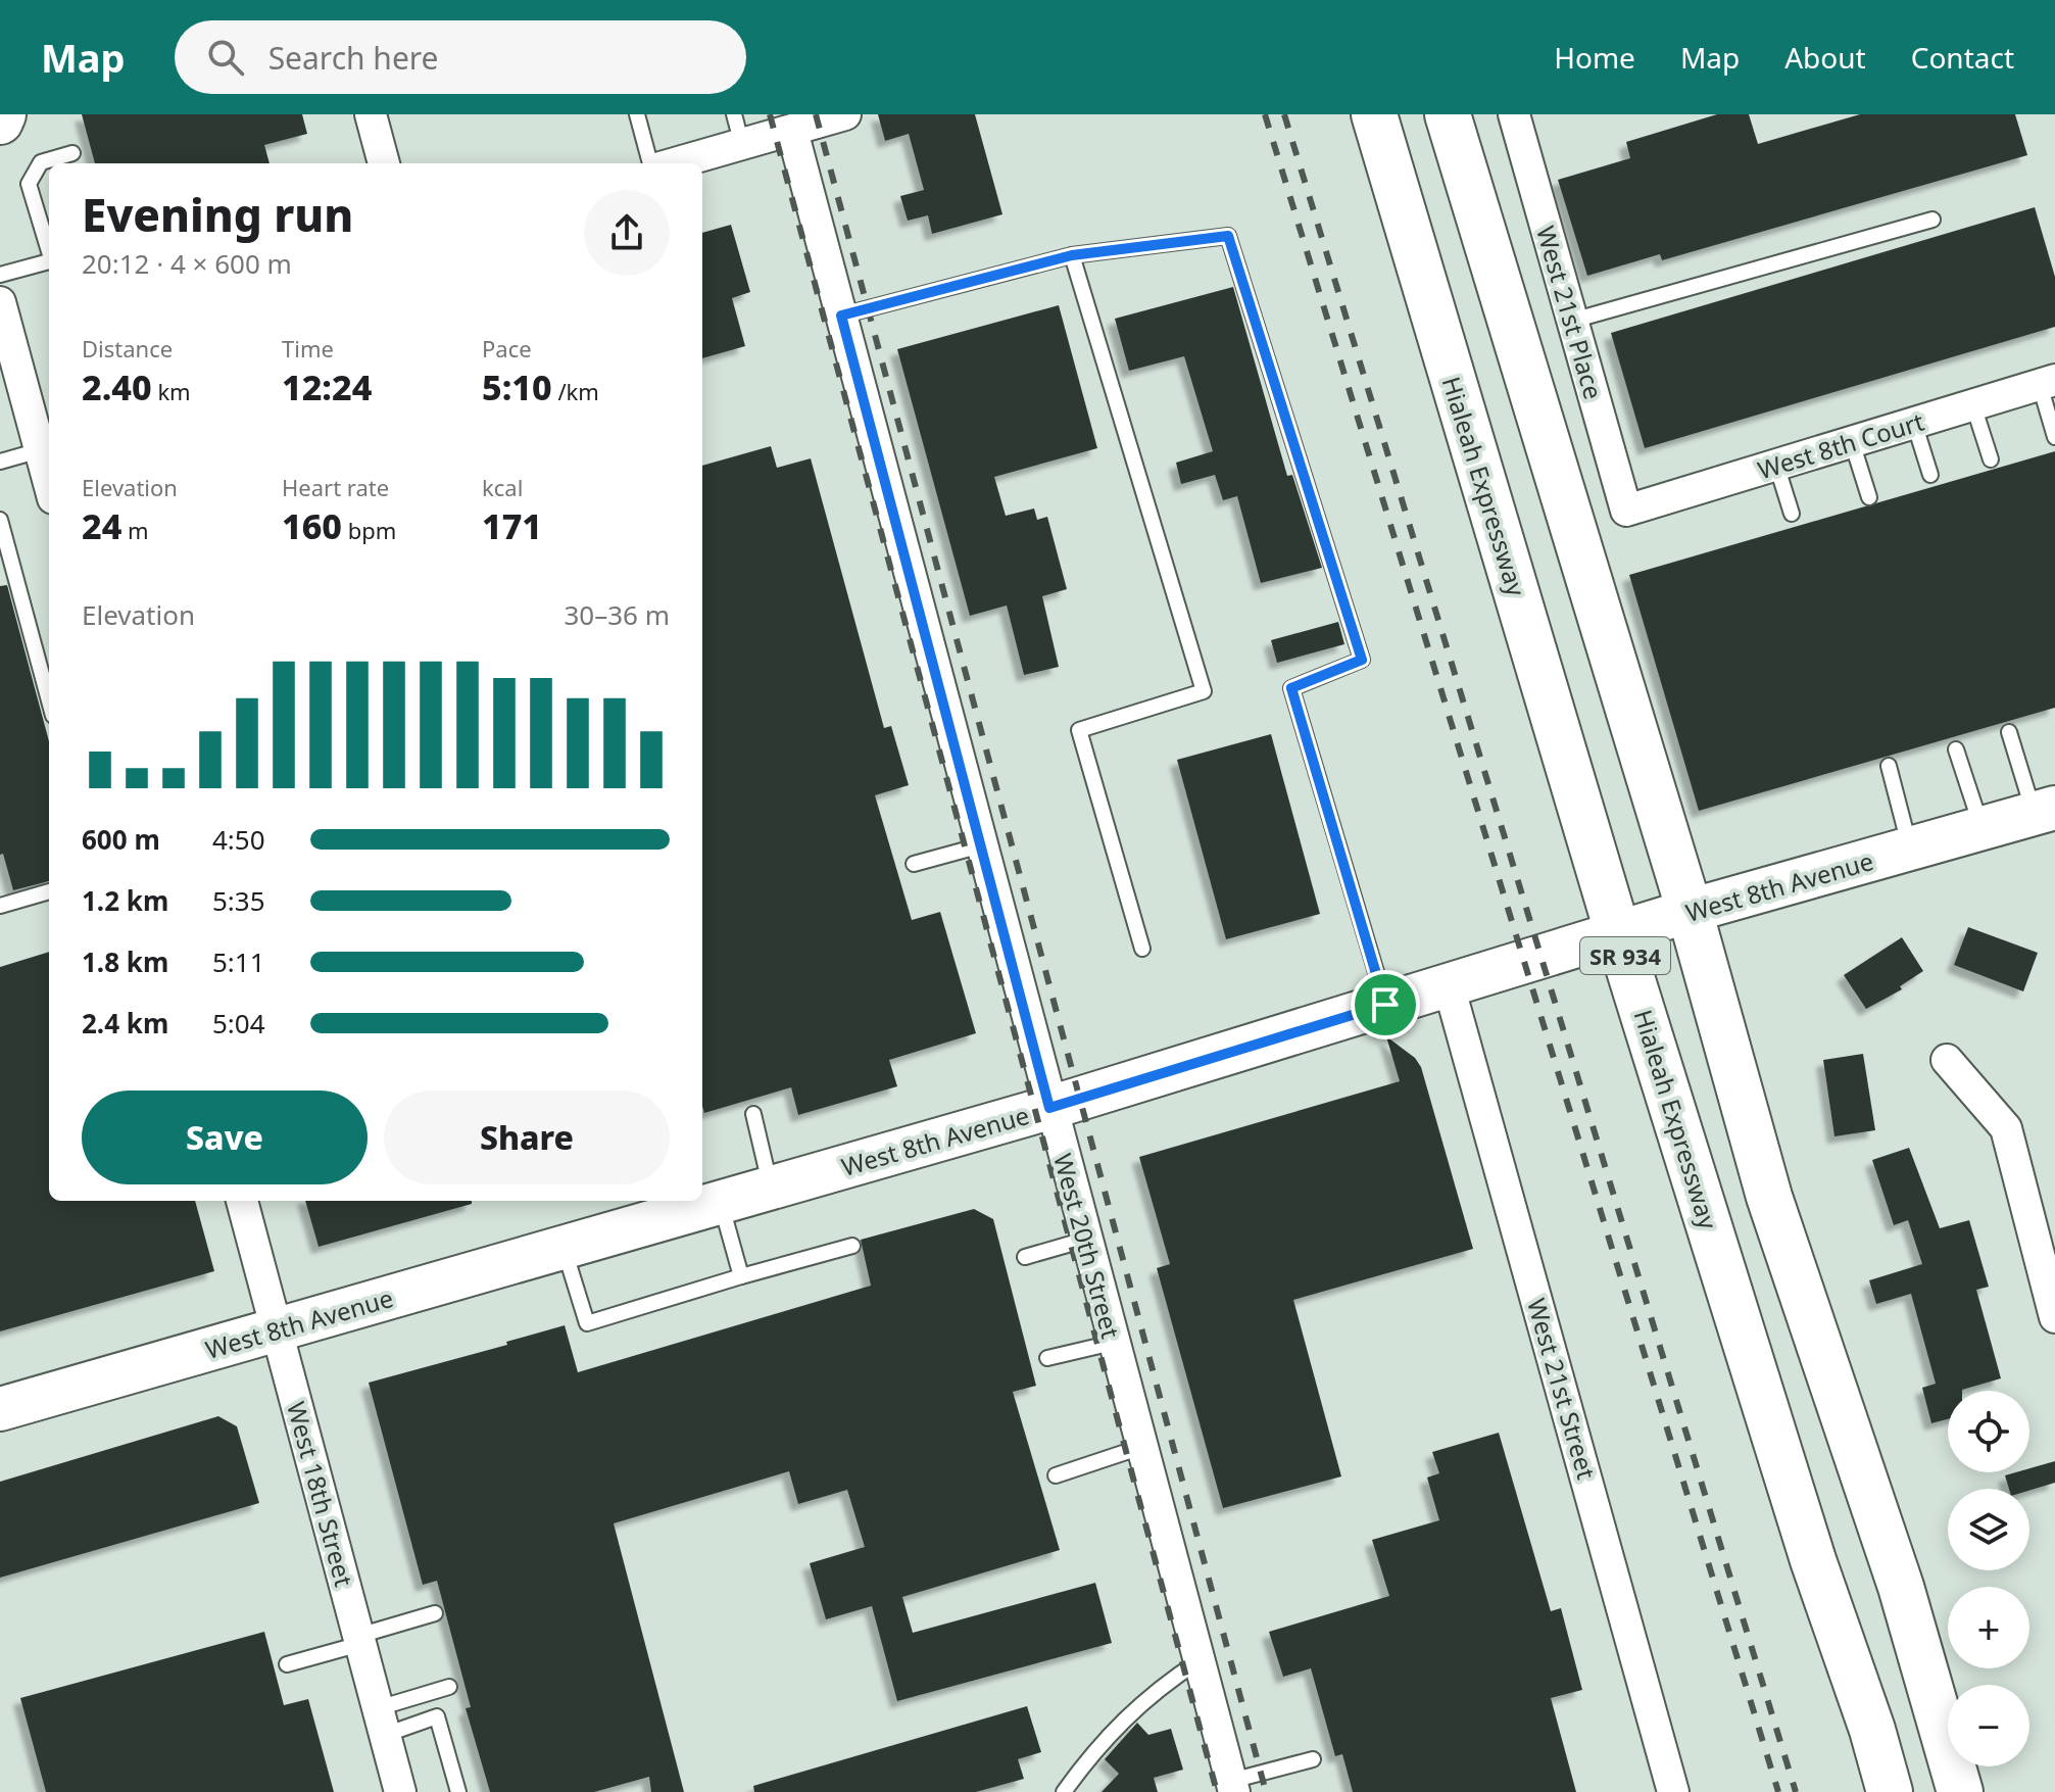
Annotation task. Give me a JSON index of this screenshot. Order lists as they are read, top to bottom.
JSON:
{
  "streets": {
    "main road": ["Hialeah Expressway", "SR 934"],
    "street": [
      "West 21st Place",
      "West 8th Court",
      "West 8th Avenue",
      "West 20th Street",
      "West 21st Street",
      "West 18th Street"
    ]
  },
  "crossings": [
    ["West 21st Place", "West 8th Court"],
    ["Hialeah Expressway", "West 8th Avenue"],
    ["West 8th Avenue", "SR 934"],
    ["West 8th Avenue", "West 20th Street"],
    ["West 8th Avenue", "West 21st Street"],
    ["West 8th Avenue", "West 18th Street"]
  ],
  "page": {
    "header": "Map",
    "search": "Search here",
    "nav": [
      "Home",
      "Map",
      "About",
      "Contact"
    ],
    "heading": ["Evening run", "20:12 · 4 × 600 m"],
    "stats": [
      ["Distance", "2.40 km"],
      ["Time", "12:24"],
      ["Pace", "5:10 /km"],
      ["Elevation", "24 m"],
      ["Heart rate", "160 bpm"],
      ["kcal", "171"]
    ],
    "chart": ["Elevation", "30–36 m"],
    "list": [
      {
        "name": "600 m",
        "note": "4:50"
      },
      {
        "name": "1.2 km",
        "note": "5:35"
      },
      {
        "name": "1.8 km",
        "note": "5:11"
      },
      {
        "name": "2.4 km",
        "note": "5:04"
      }
    ],
    "buttons": ["Save", "Share"],
    "map_buttons": ["+", "−"]
  }
}
